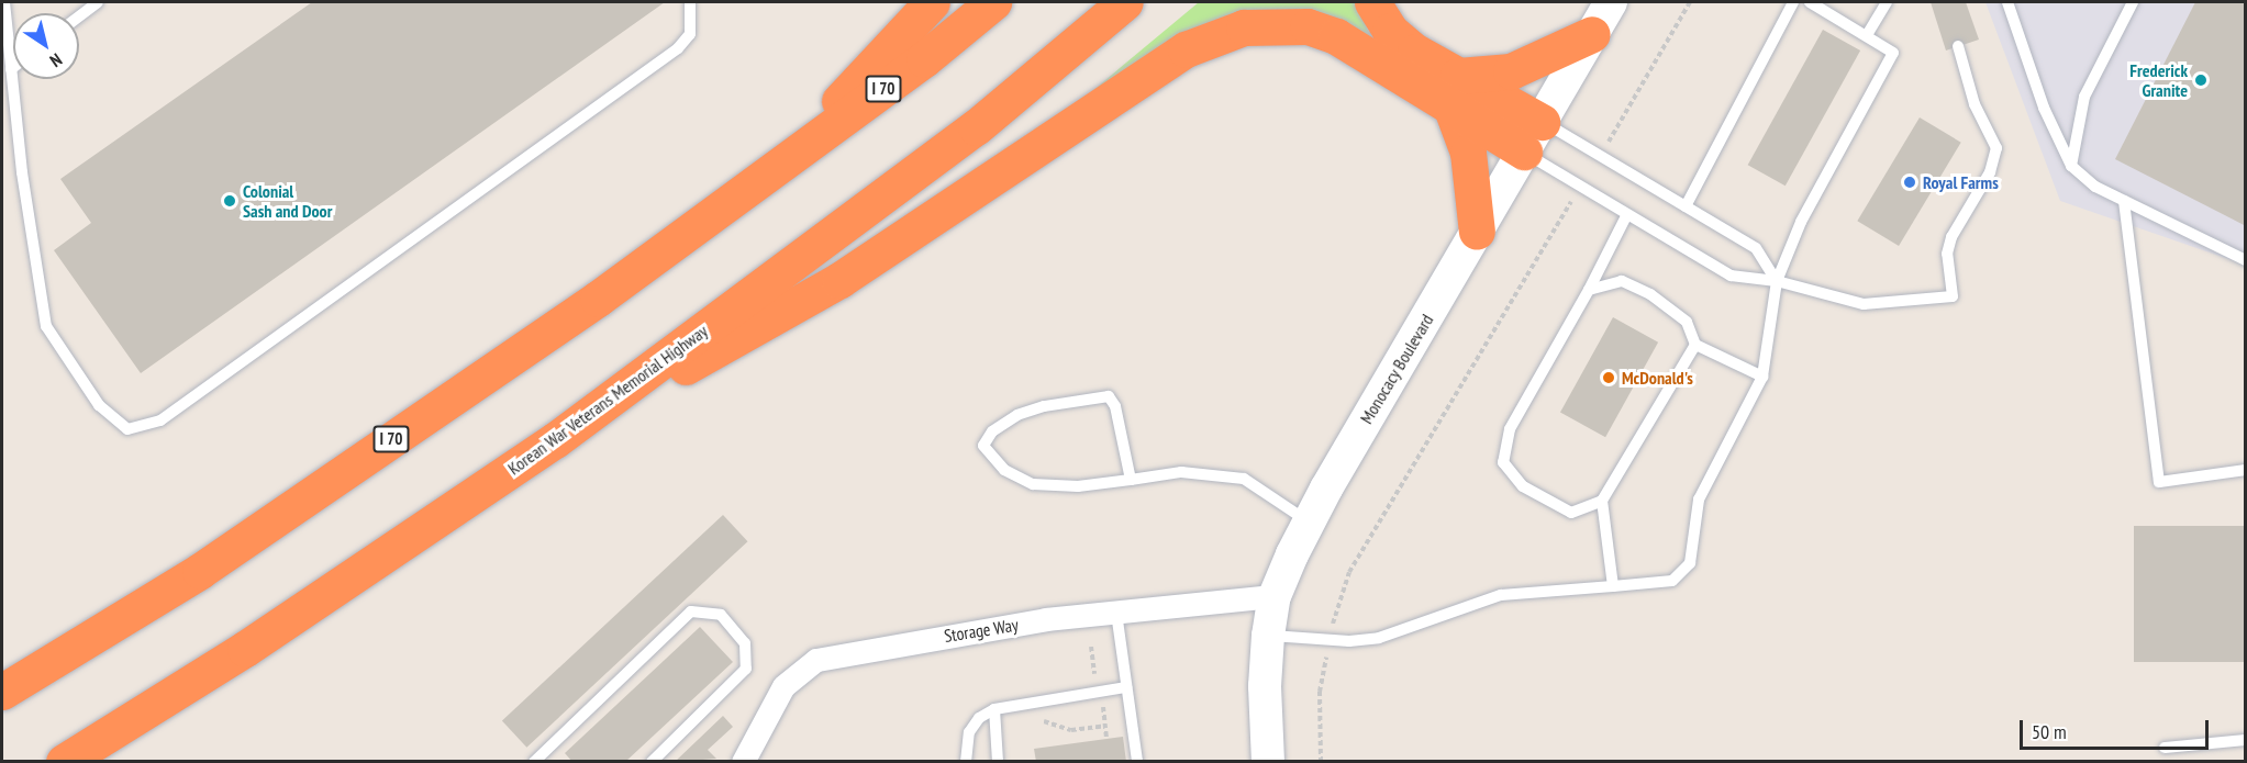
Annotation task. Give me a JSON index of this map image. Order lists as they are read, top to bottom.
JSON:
{
  "streets": {
    "highway": ["I 70", "Korean War Veterans Memorial Highway"],
    "main road": ["Monocacy Boulevard"],
    "street": ["Storage Way"]
  },
  "crossings": [
    ["Monocacy Boulevard", "Storage Way"]
  ],
  "places": [
    "Frederick Granite",
    "Royal Farms",
    "Colonial Sash and Door",
    "McDonald's"
  ],
  "scale_bar": "50 m",
  "north": "bottom right"
}
